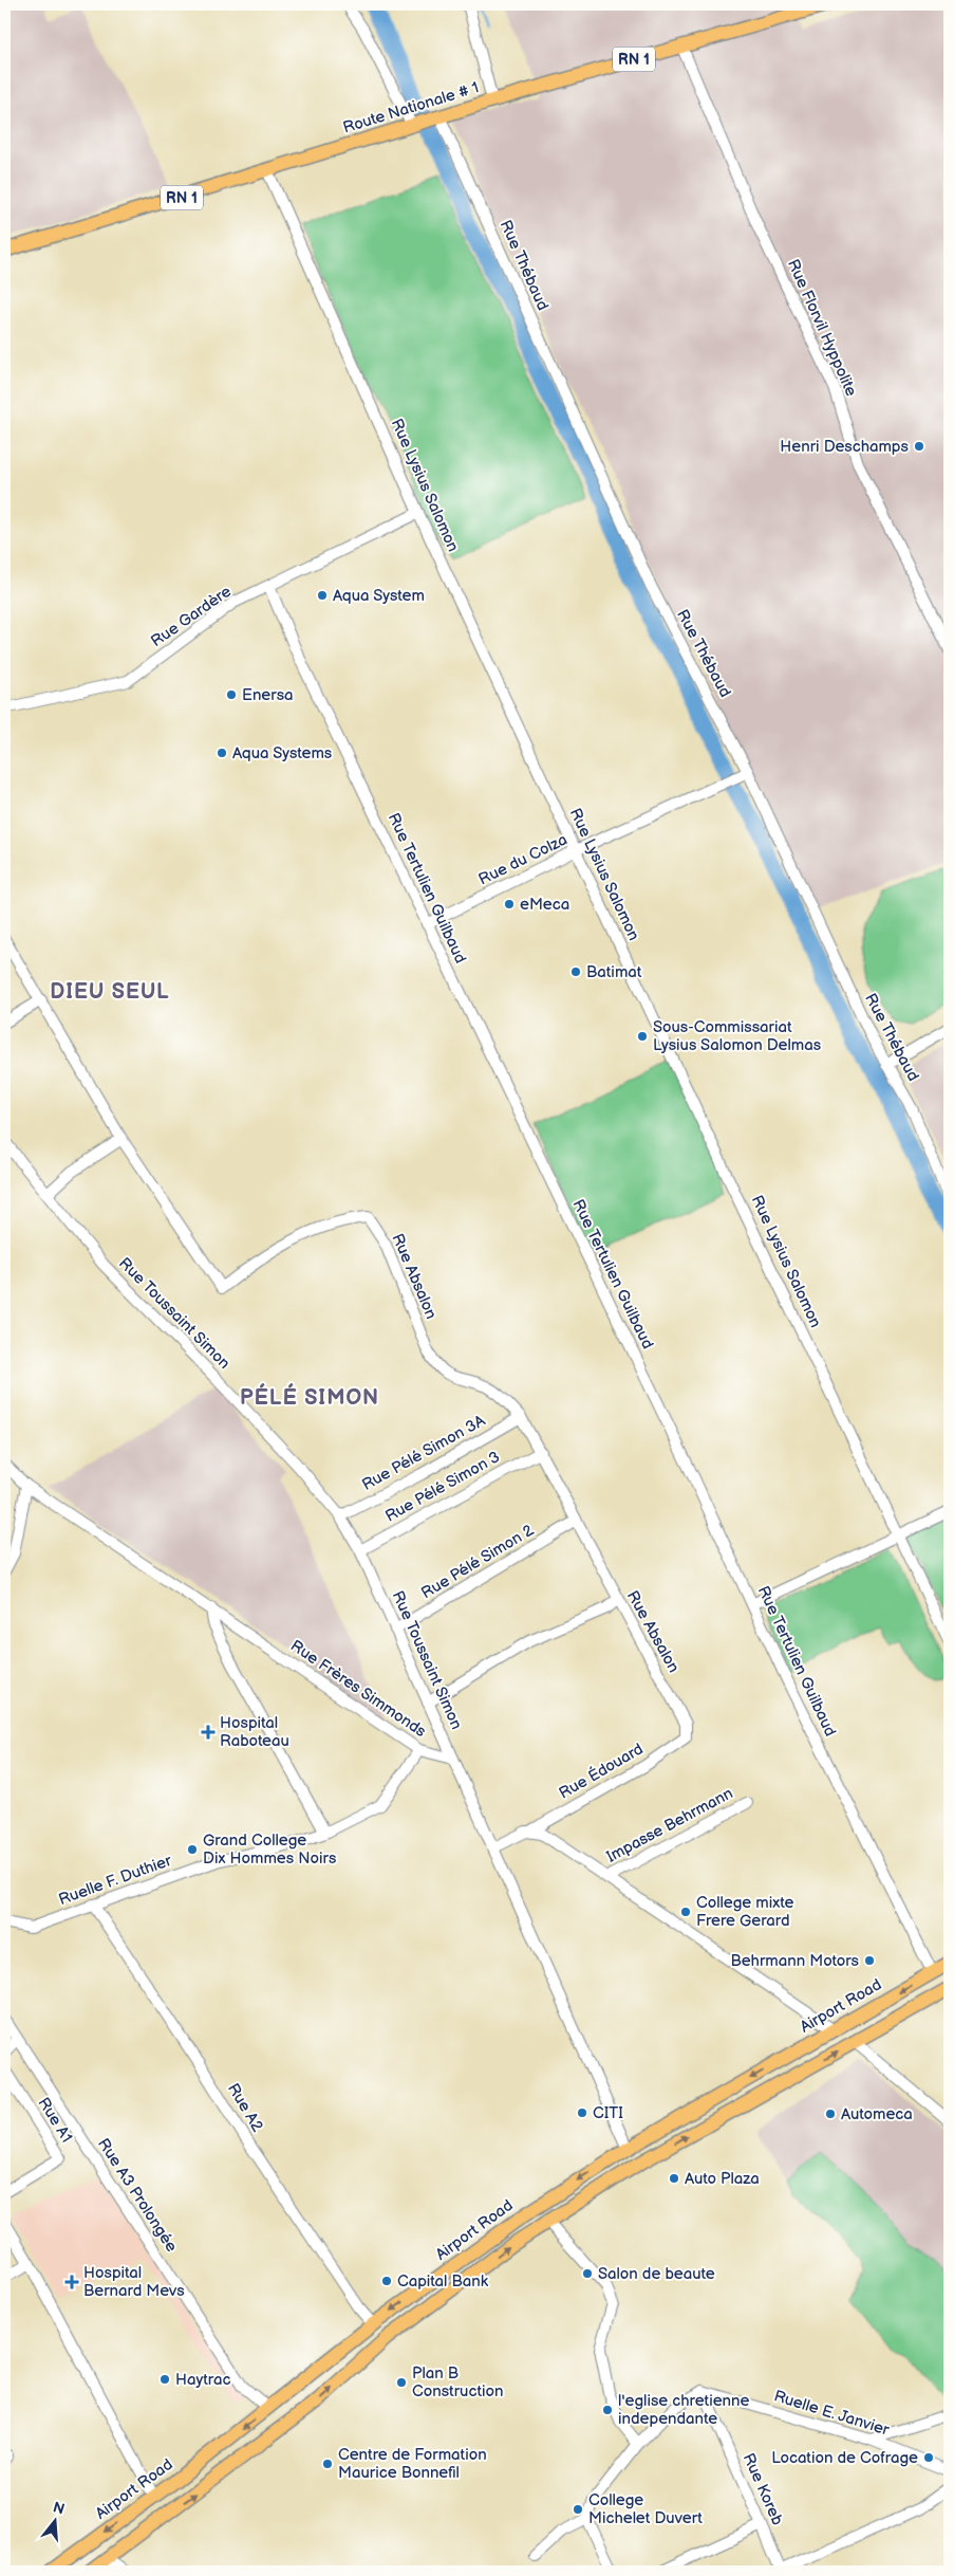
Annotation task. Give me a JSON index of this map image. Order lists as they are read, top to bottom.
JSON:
{
  "streets": {
    "main road": ["RN 1", "Route Nationale # 1", "Airport Road"],
    "street": [
      "Rue Thébaud",
      "Rue Florvil Hyppolite",
      "Rue Lysius Salomon",
      "Rue Gardère",
      "Rue du Colza",
      "Rue Tertulien Guilbaud",
      "Rue Absalon",
      "Rue Toussaint Simon",
      "Rue Pélé Simon 3A",
      "Rue Pélé Simon 3",
      "Rue Pélé Simon 2",
      "Rue Frères Simmonds",
      "Rue Édouard",
      "Impasse Behrmann",
      "Ruelle F. Duthier",
      "Rue A2",
      "Rue A1",
      "Rue A3 Prolongée",
      "Ruelle E. Janvier",
      "Rue Koreb"
    ]
  },
  "crossings": [
    ["Route Nationale # 1", "Rue Thébaud"],
    ["Route Nationale # 1", "Rue Florvil Hyppolite"],
    ["Route Nationale # 1", "Rue Lysius Salomon"],
    ["Rue Thébaud", "Rue du Colza"],
    ["Rue Lysius Salomon", "Rue Gardère"],
    ["Rue Lysius Salomon", "Rue du Colza"],
    ["Rue Gardère", "Rue Tertulien Guilbaud"],
    ["Rue du Colza", "Rue Tertulien Guilbaud"],
    ["Rue Tertulien Guilbaud", "Airport Road"],
    ["Rue Absalon", "Rue Pélé Simon 3A"],
    ["Rue Absalon", "Rue Pélé Simon 3"],
    ["Rue Absalon", "Rue Pélé Simon 2"],
    ["Rue Absalon", "Rue Édouard"],
    ["Rue Toussaint Simon", "Rue Pélé Simon 3A"],
    ["Rue Toussaint Simon", "Rue Pélé Simon 3"],
    ["Rue Toussaint Simon", "Rue Pélé Simon 2"],
    ["Rue Toussaint Simon", "Rue Frères Simmonds"],
    ["Rue Frères Simmonds", "Ruelle F. Duthier"],
    ["Ruelle F. Duthier", "Rue A2"],
    ["Airport Road", "Rue A2"],
    ["Airport Road", "Rue A3 Prolongée"],
    ["Ruelle E. Janvier", "Rue Koreb"]
  ],
  "districts": ["DIEU SEUL", "PÉLÉ SIMON"],
  "places": {
    "other": [
      "Henri Deschamps",
      "Aqua System",
      "Enersa",
      "Aqua Systems",
      "eMeca",
      "Batimat",
      "Sous-Commissariat Lysius Salomon Delmas",
      "Grand College Dix Hommes Noirs",
      "College mixte Frere Gerard",
      "Behrmann Motors",
      "CITI",
      "Automeca",
      "Auto Plaza",
      "Salon de beaute",
      "Capital Bank",
      "Haytrac",
      "Plan B Construction",
      "l'eglise chretienne independante",
      "Location de Cofrage",
      "Centre de Formation Maurice Bonnefil",
      "College Michelet Duvert"
    ],
    "health": ["Hospital Raboteau", "Hospital Bernard Mevs"]
  },
  "north": "top"
}
